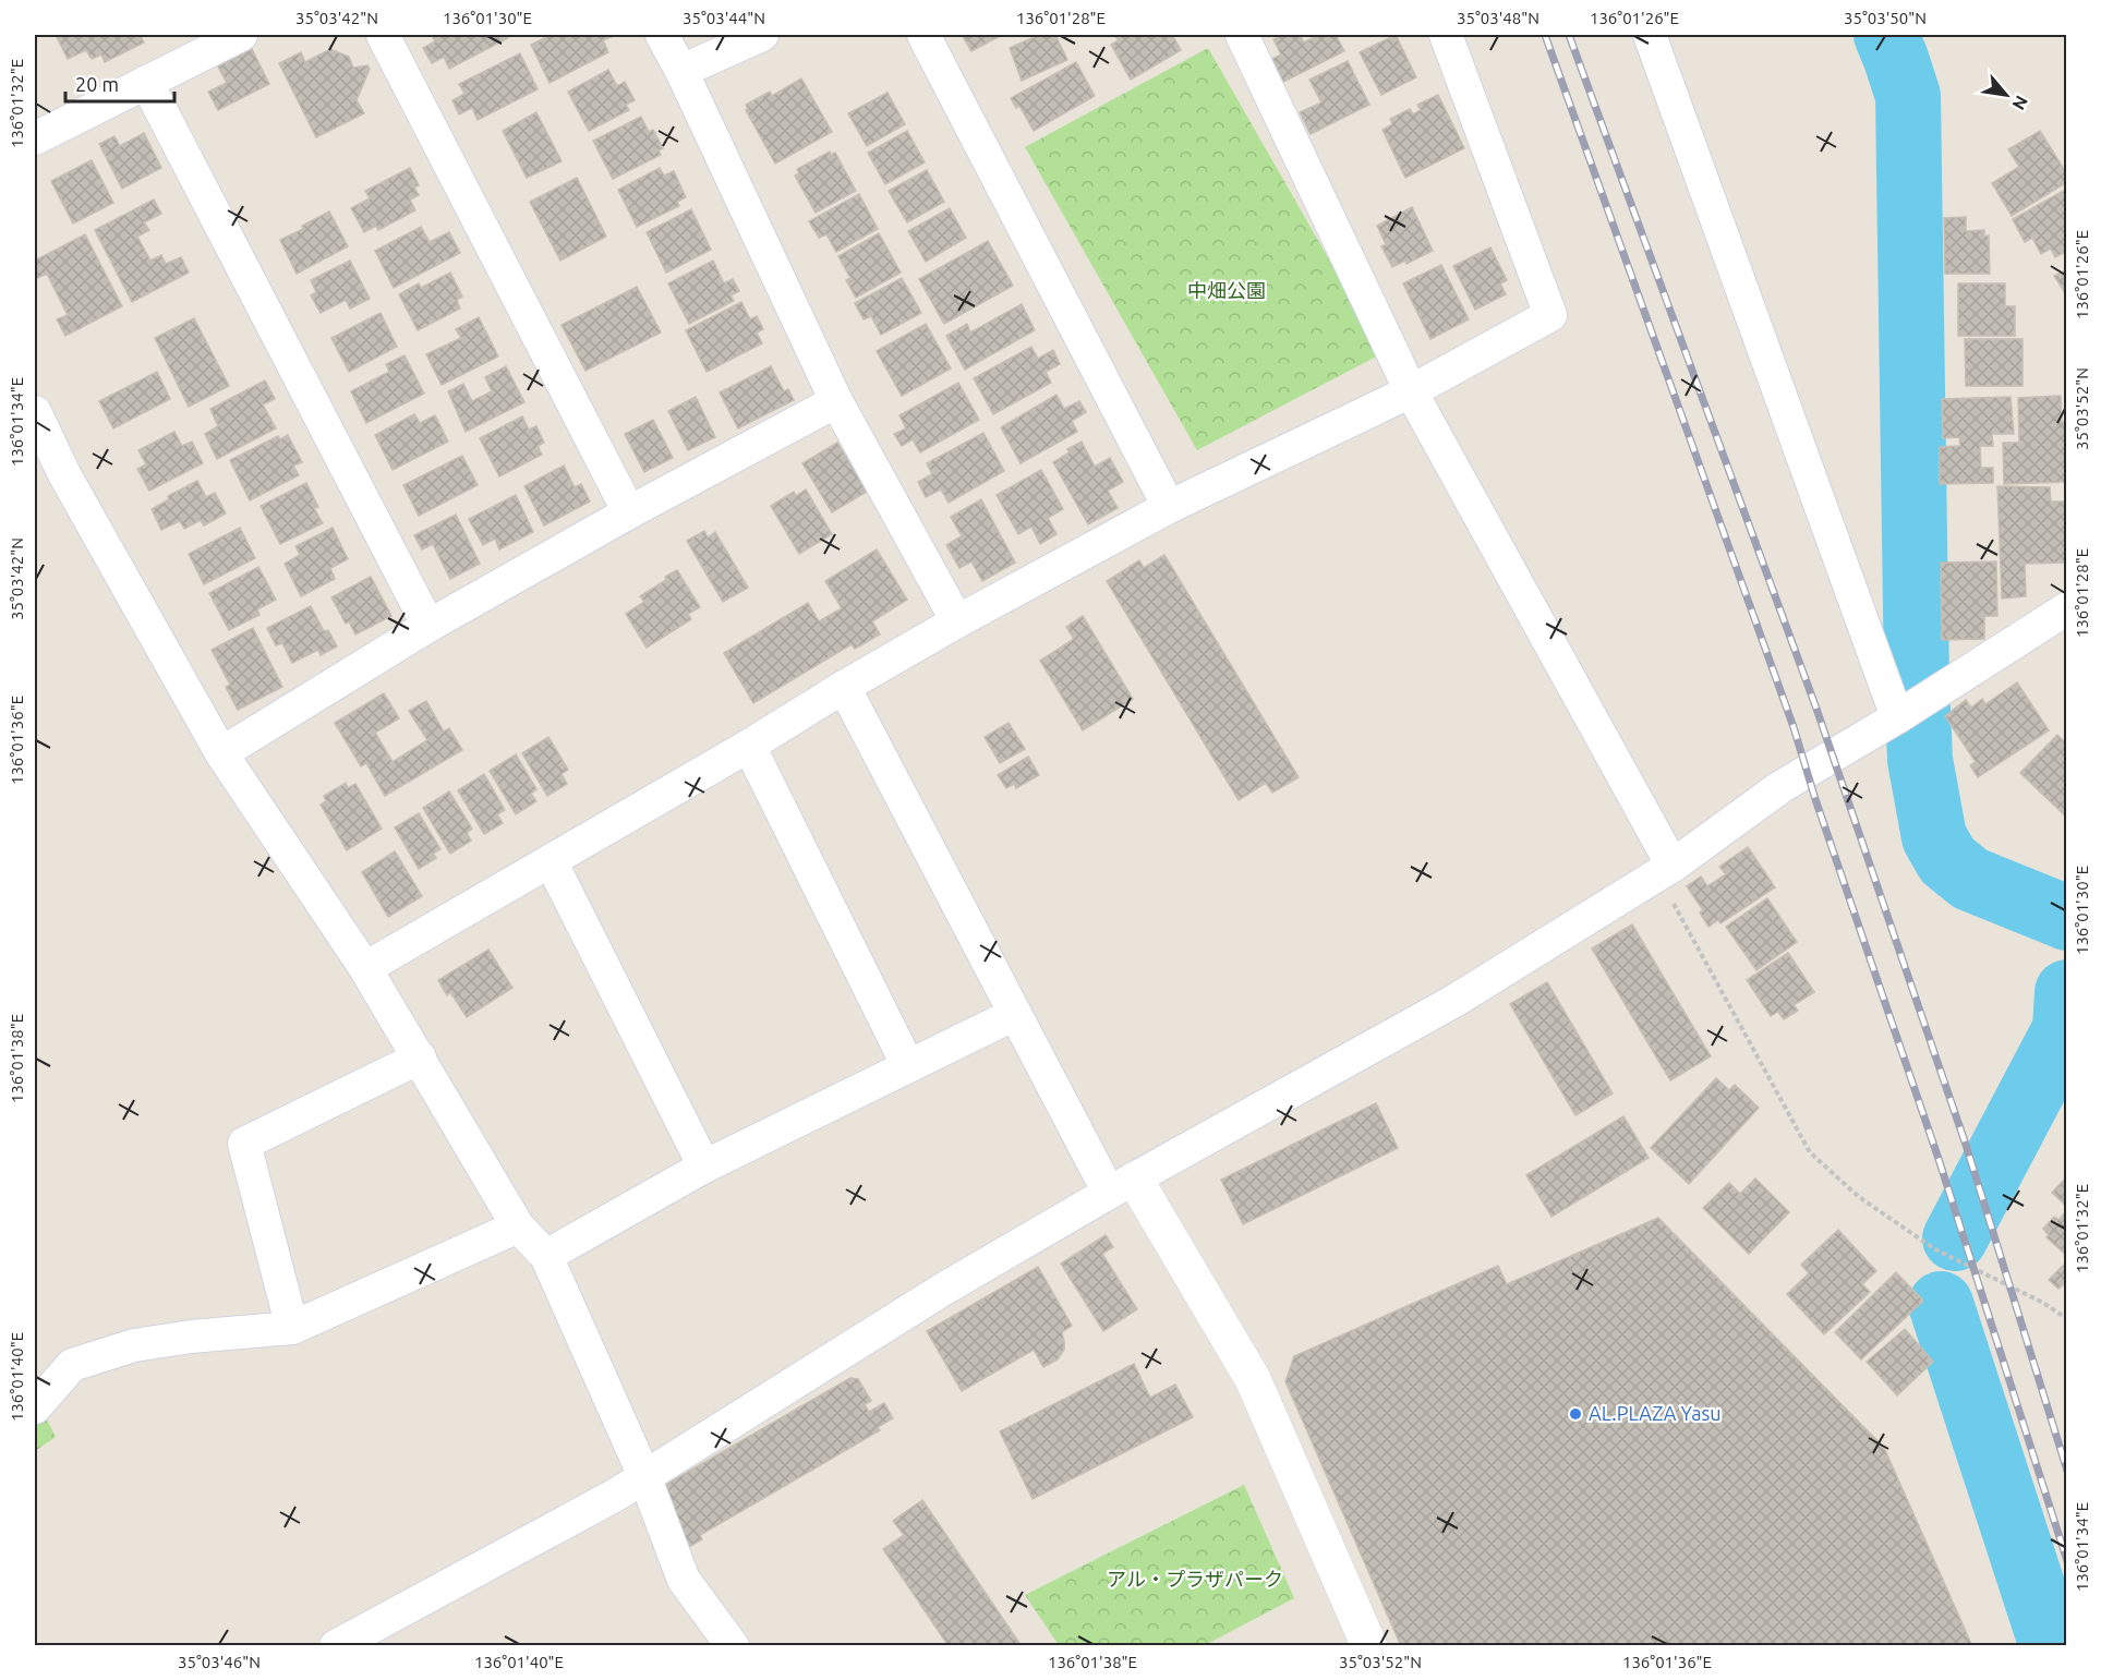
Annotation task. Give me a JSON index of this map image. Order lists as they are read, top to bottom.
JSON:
{
  "parks": ["中畑公園", "アル・プラザパーク"],
  "places": ["AL.PLAZA Yasu"],
  "scale_bar": "20 m",
  "north": "bottom right",
  "coordinates": [
    "35°03'42\"N",
    "136°01'30\"E",
    "35°03'44\"N",
    "136°01'28\"E",
    "35°03'48\"N",
    "136°01'26\"E",
    "35°03'50\"N",
    "136°01'32\"E",
    "35°03'52\"N",
    "136°01'34\"E",
    "136°01'36\"E",
    "136°01'38\"E",
    "136°01'40\"E",
    "35°03'46\"N"
  ]
}
